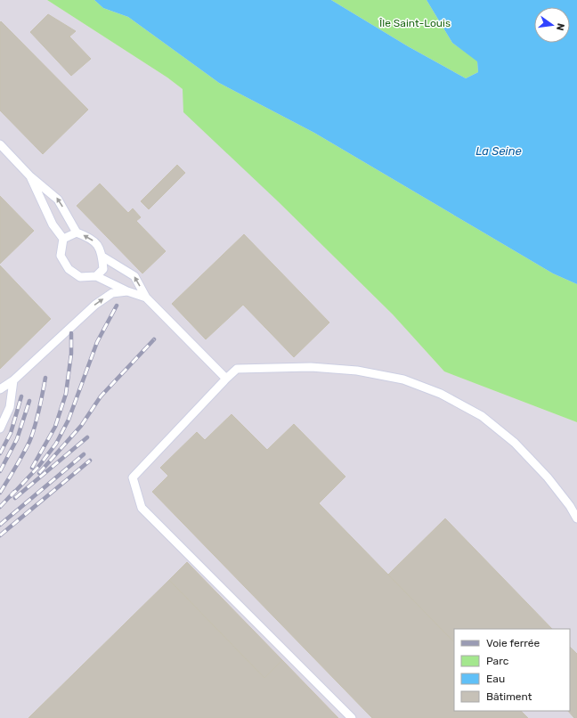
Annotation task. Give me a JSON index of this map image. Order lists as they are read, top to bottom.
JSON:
{
  "water": ["La Seine"],
  "parks": ["Île Saint-Louis"],
  "legend": [
    "Voie ferrée",
    "Parc",
    "Eau",
    "Bâtiment"
  ],
  "north": "right"
}
